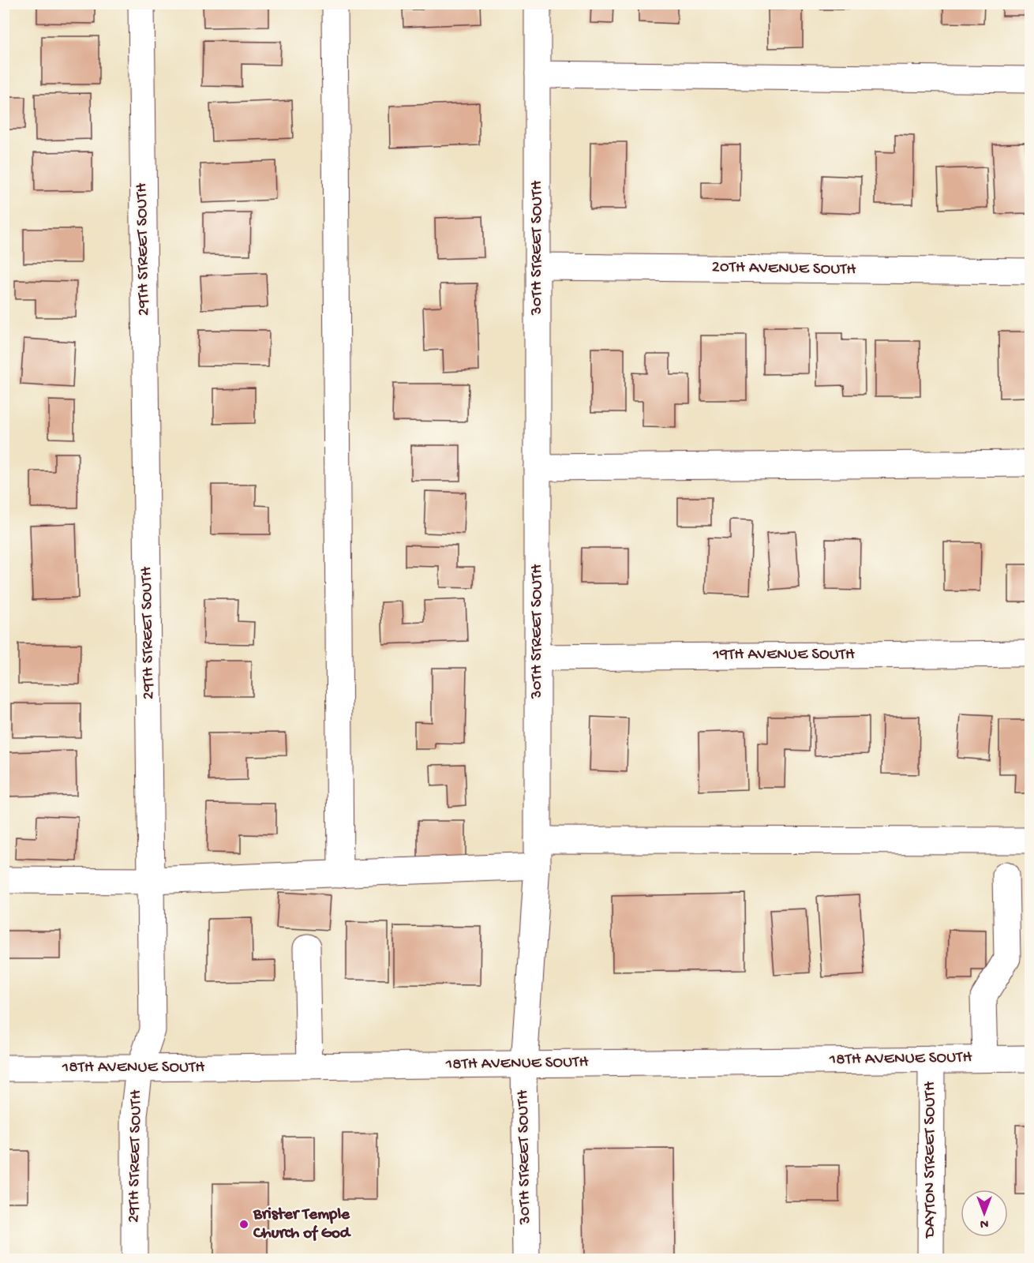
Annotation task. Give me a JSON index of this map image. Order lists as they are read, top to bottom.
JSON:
{
  "streets": {
    "street": [
      "30TH STREET SOUTH",
      "29TH STREET SOUTH",
      "20TH AVENUE SOUTH",
      "19TH AVENUE SOUTH",
      "18TH AVENUE SOUTH",
      "DAYTON STREET SOUTH"
    ]
  },
  "crossings": [
    ["30TH STREET SOUTH", "20TH AVENUE SOUTH"],
    ["30TH STREET SOUTH", "19TH AVENUE SOUTH"],
    ["30TH STREET SOUTH", "18TH AVENUE SOUTH"],
    ["29TH STREET SOUTH", "18TH AVENUE SOUTH"],
    ["18TH AVENUE SOUTH", "DAYTON STREET SOUTH"]
  ],
  "places": ["Brister Temple Church of God"],
  "north": "bottom"
}
